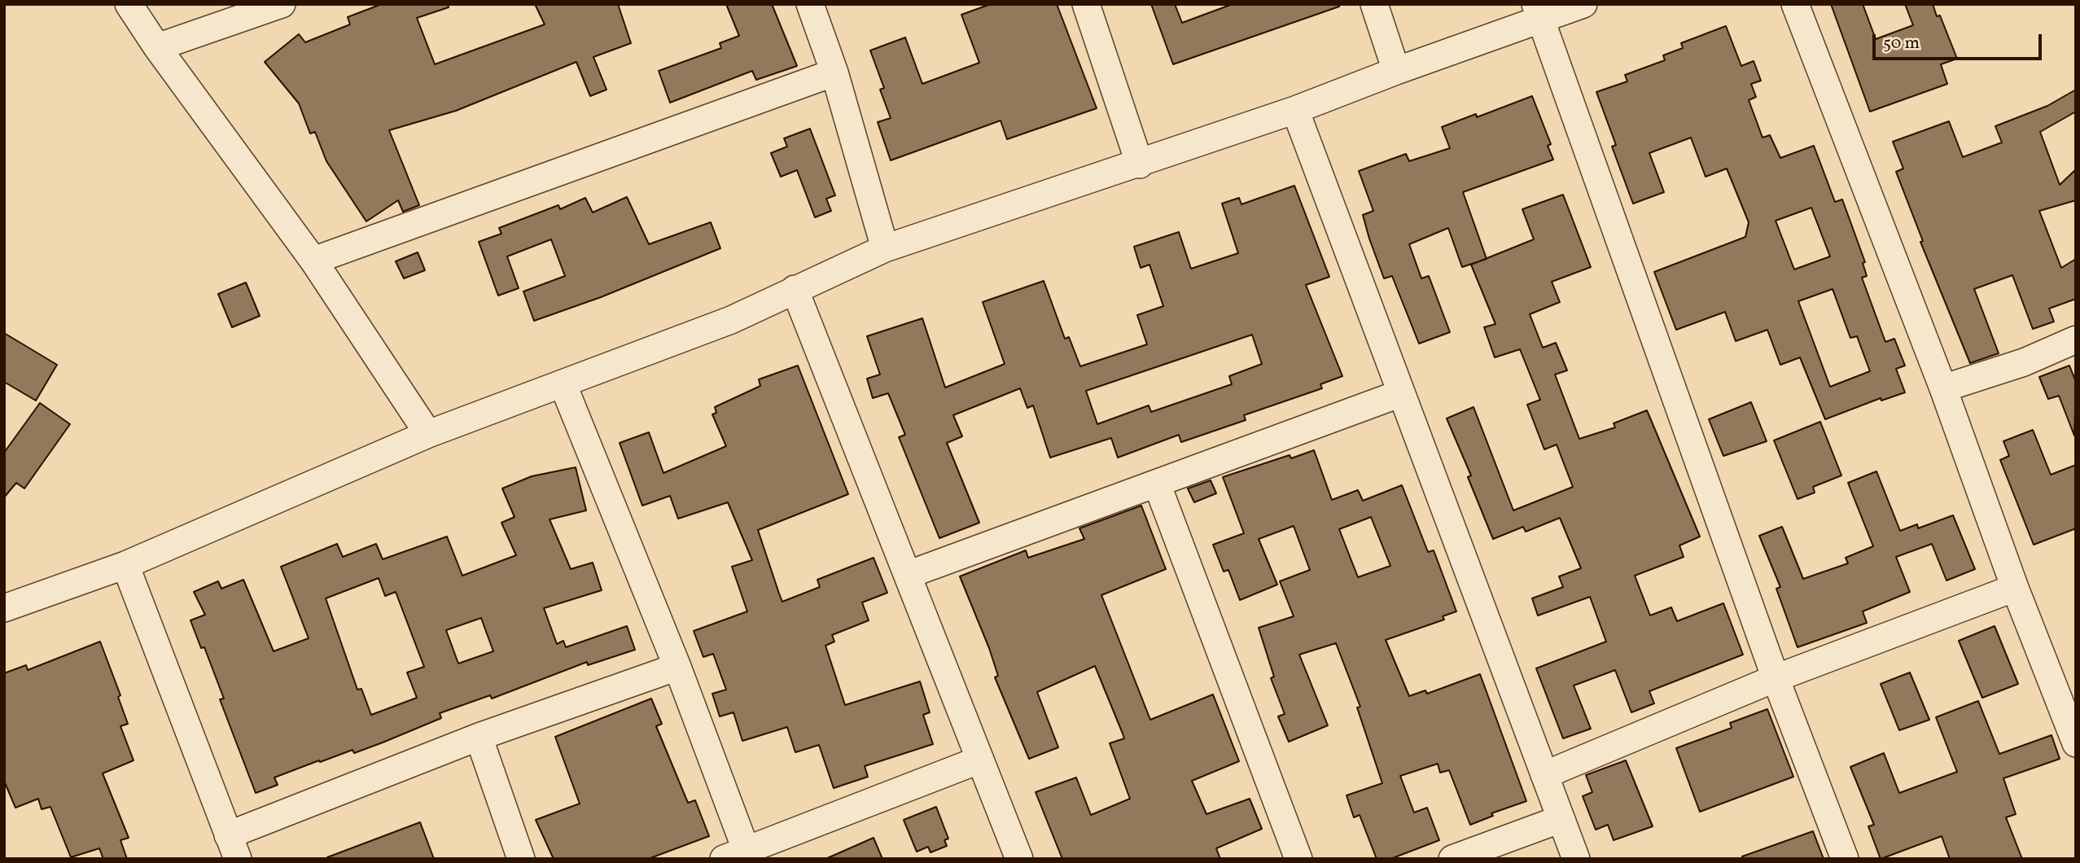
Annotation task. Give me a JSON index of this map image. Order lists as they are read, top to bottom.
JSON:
{
  "scale_bar": "50 m"
}
